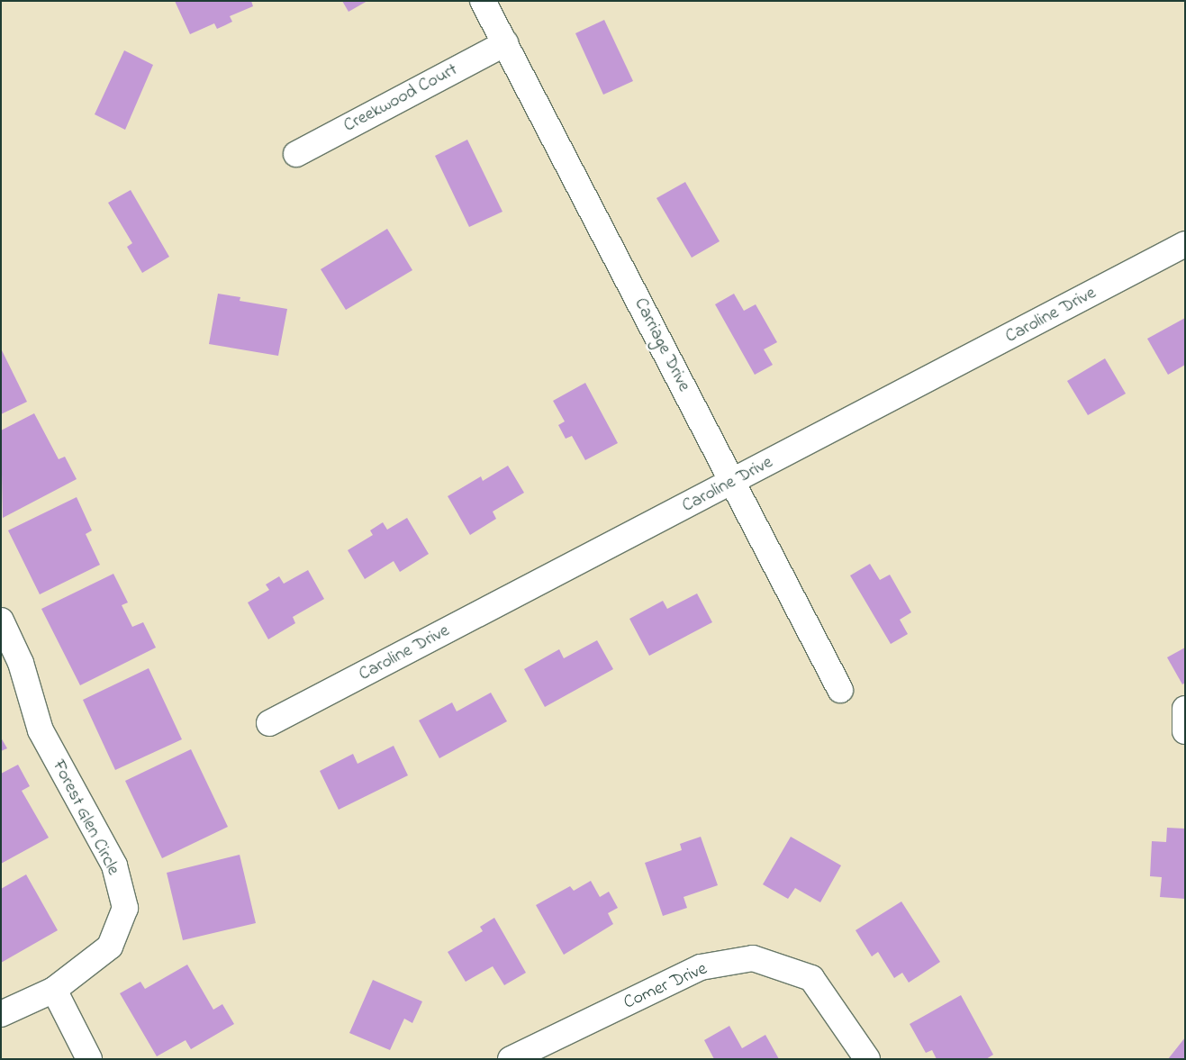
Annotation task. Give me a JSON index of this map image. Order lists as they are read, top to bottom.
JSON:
{
  "streets": {
    "street": [
      "Creekwood Court",
      "Caroline Drive",
      "Carriage Drive",
      "Forest Glen Circle",
      "Comer Drive"
    ]
  },
  "crossings": [
    ["Creekwood Court", "Carriage Drive"],
    ["Caroline Drive", "Carriage Drive"]
  ]
}
